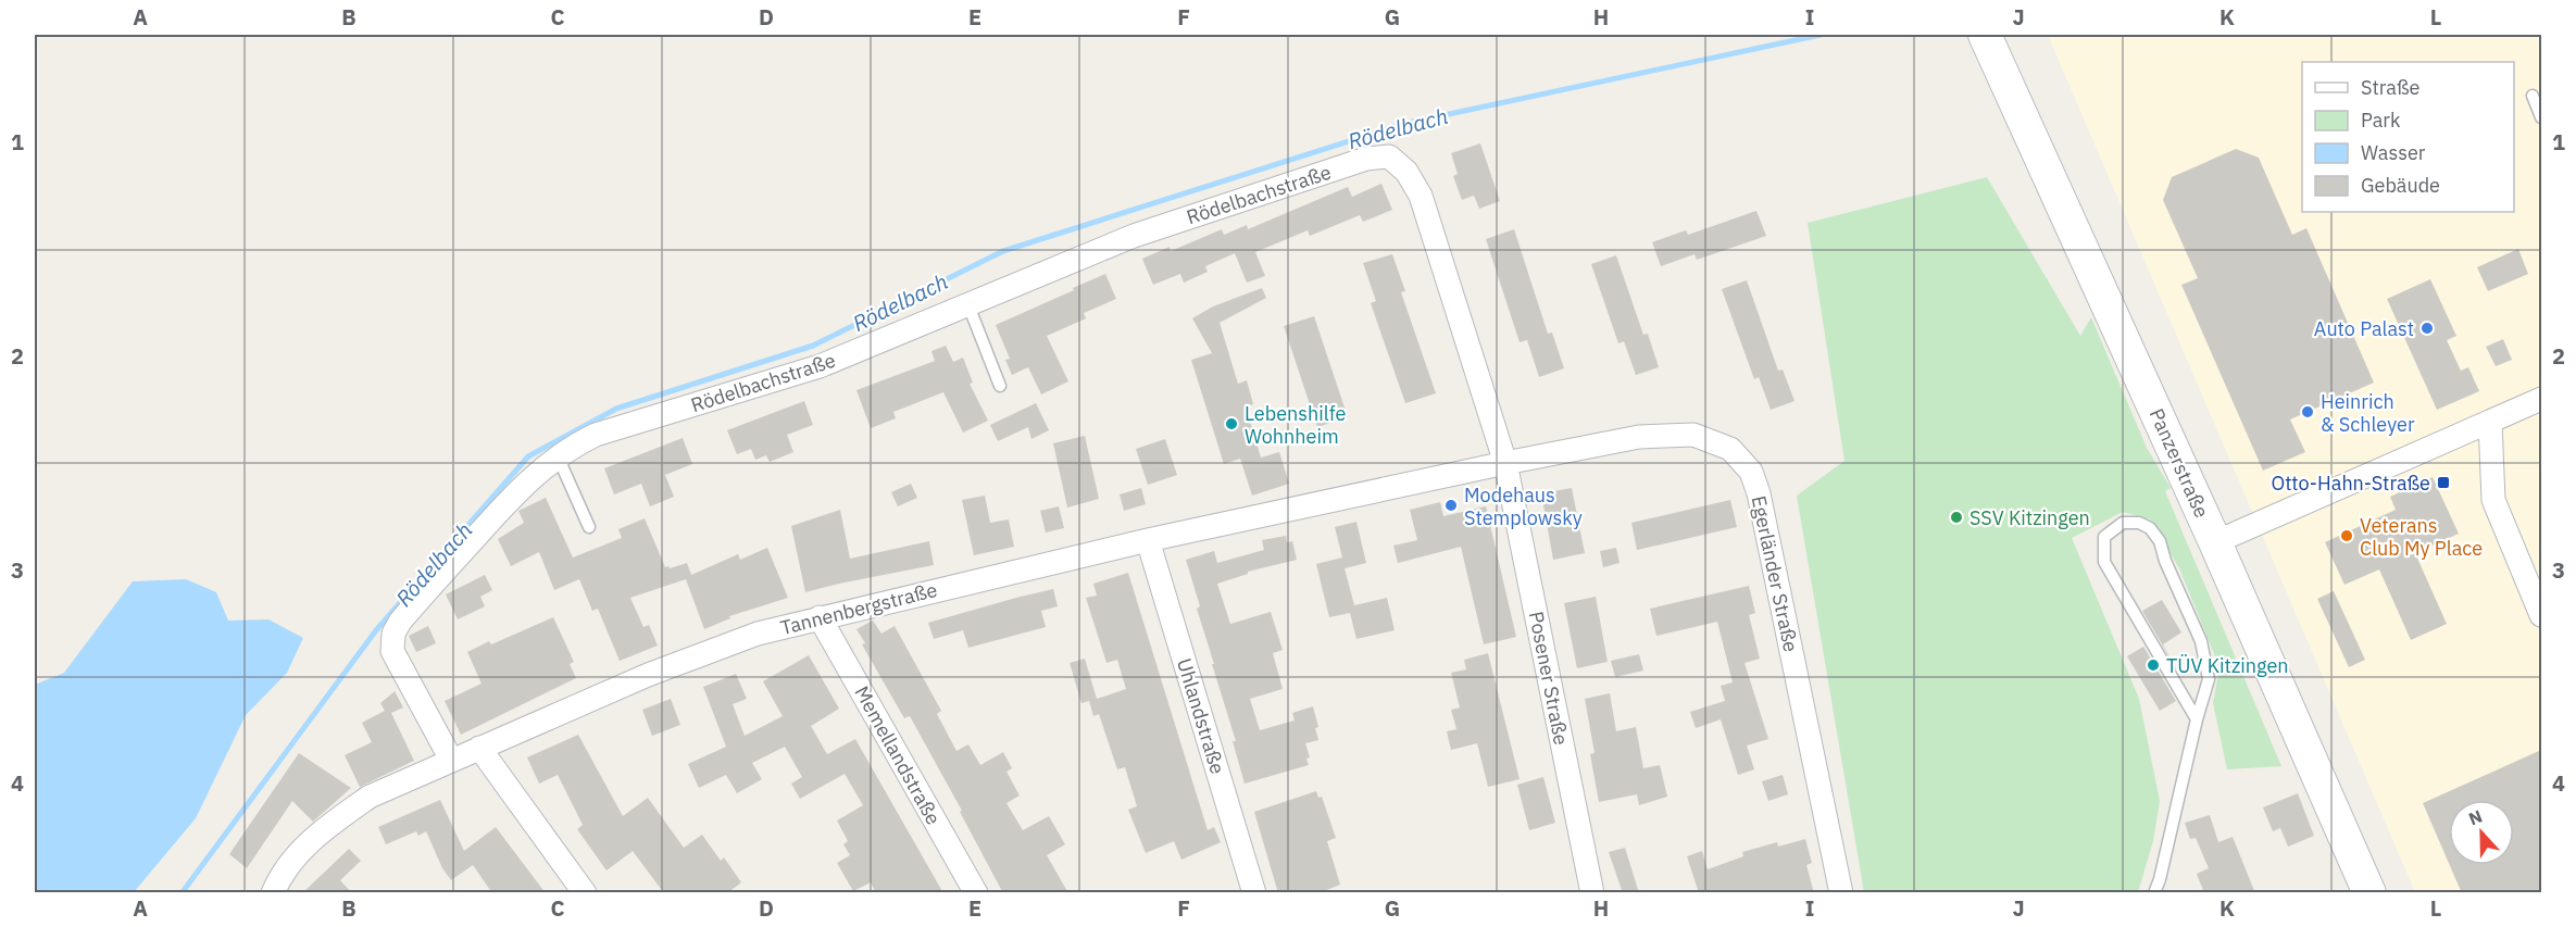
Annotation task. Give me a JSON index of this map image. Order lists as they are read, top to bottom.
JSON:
{
  "streets": {
    "main road": ["Panzerstraße"],
    "street": [
      "Rödelbachstraße",
      "Egerländer Straße",
      "Tannenbergstraße",
      "Posener Straße",
      "Uhlandstraße",
      "Memellandstraße"
    ]
  },
  "crossings": [
    ["Rödelbachstraße", "Egerländer Straße"],
    ["Rödelbachstraße", "Tannenbergstraße"],
    ["Rödelbachstraße", "Posener Straße"],
    ["Egerländer Straße", "Tannenbergstraße"],
    ["Egerländer Straße", "Posener Straße"],
    ["Tannenbergstraße", "Posener Straße"],
    ["Tannenbergstraße", "Uhlandstraße"],
    ["Tannenbergstraße", "Memellandstraße"]
  ],
  "water": ["Rödelbach"],
  "places": {
    "other": [
      "Auto Palast",
      "Heinrich & Schleyer",
      "Lebenshilfe Wohnheim",
      "Modehaus Stemplowsky",
      "SSV Kitzingen",
      "Veterans Club My Place",
      "TÜV Kitzingen"
    ],
    "transit": ["Otto-Hahn-Straße"]
  },
  "legend": [
    "Straße",
    "Park",
    "Wasser",
    "Gebäude"
  ],
  "north": "top",
  "grid": {
    "columns": [
      "A",
      "B",
      "C",
      "D",
      "E",
      "F",
      "G",
      "H",
      "I",
      "J",
      "K",
      "L"
    ],
    "rows": [
      "1",
      "2",
      "3",
      "4"
    ]
  }
}
